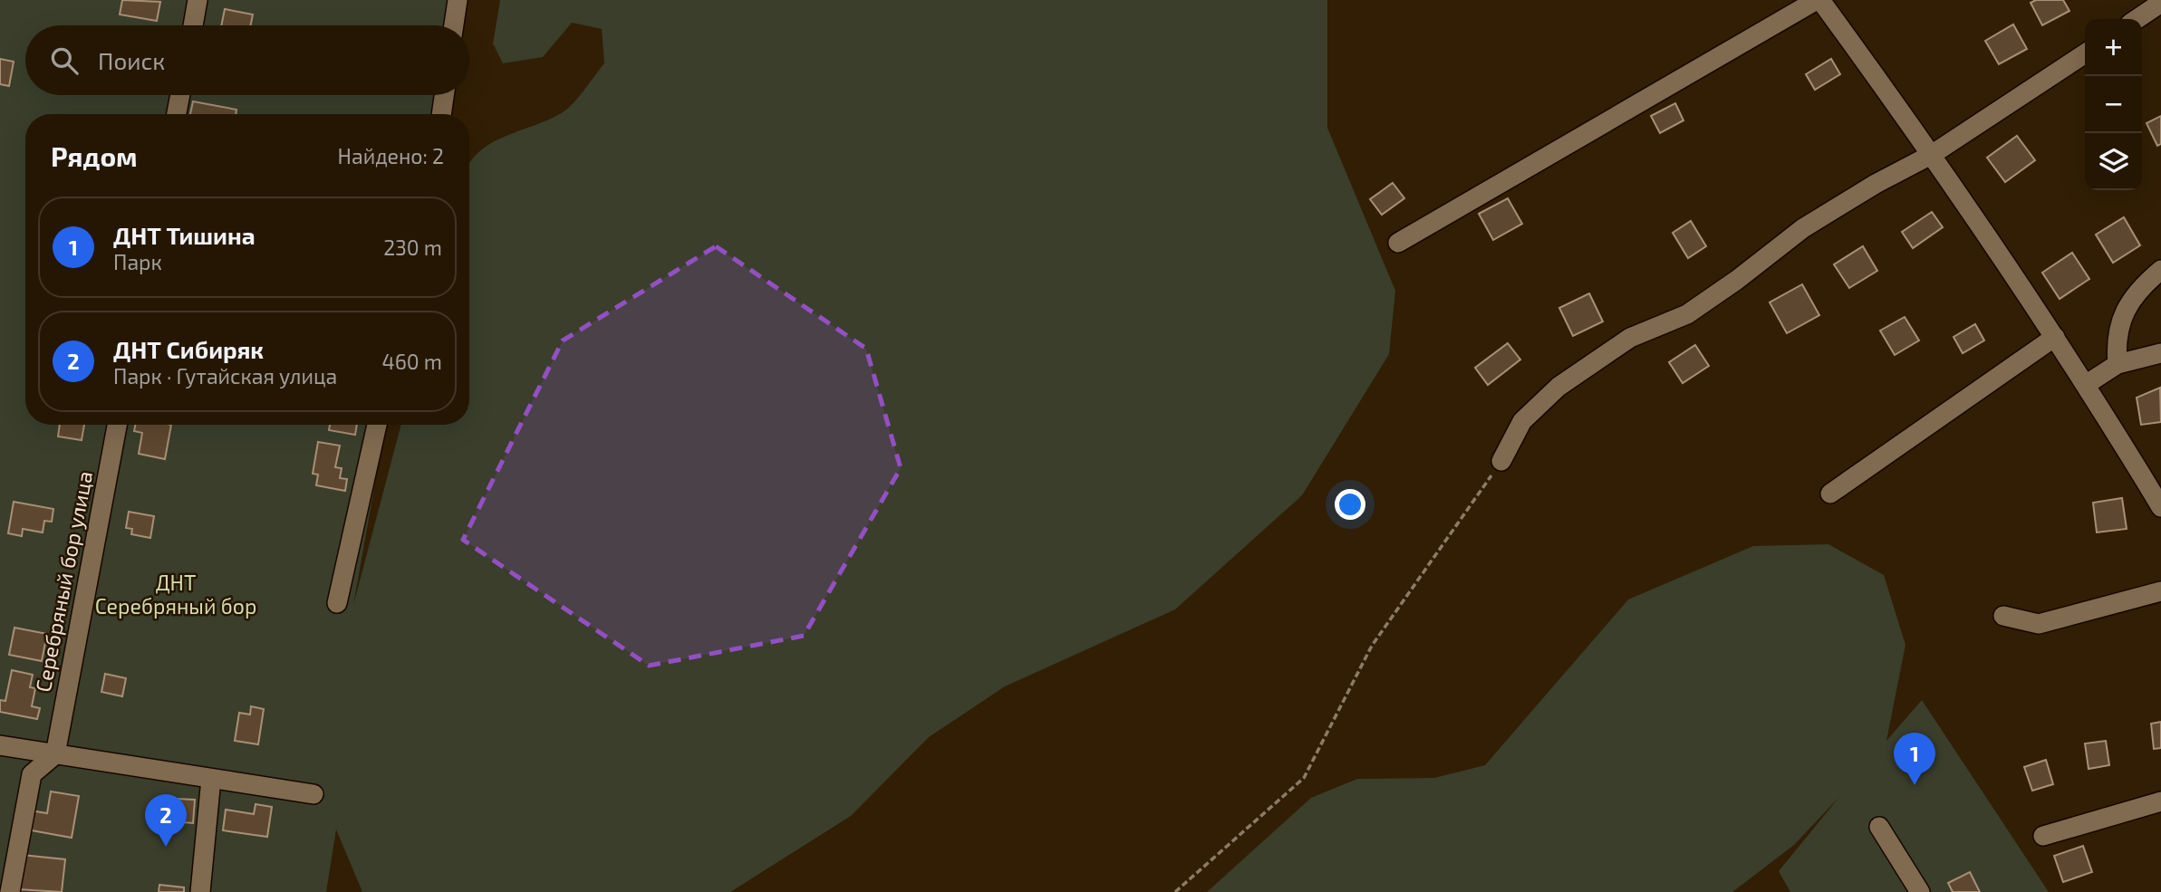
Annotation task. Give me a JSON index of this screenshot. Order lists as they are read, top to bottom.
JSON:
{
  "streets": {
    "street": ["Серебряный бор улица"]
  },
  "parks": ["ДНТ Серебряный бор"],
  "page": {
    "map_buttons": ["+", "−"],
    "search": "Поиск",
    "heading": ["Рядом", "Найдено: 2"],
    "list": [
      {
        "mark": "1",
        "name": "ДНТ Тишина",
        "note": "Парк",
        "value": "230 m"
      },
      {
        "mark": "2",
        "name": "ДНТ Сибиряк",
        "note": "Парк · Гутайская улица",
        "value": "460 m"
      }
    ],
    "pins": ["1", "2"]
  }
}
